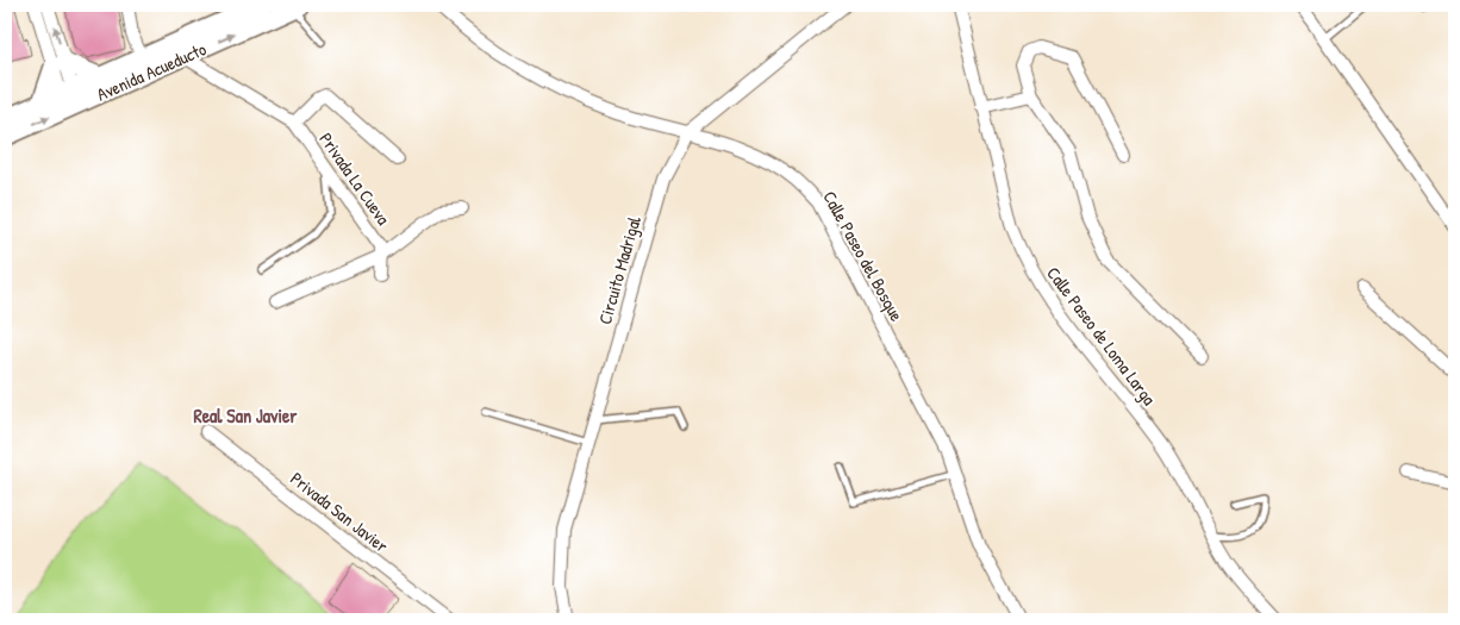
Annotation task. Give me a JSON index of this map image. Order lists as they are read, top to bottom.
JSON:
{
  "streets": {
    "main road": ["Avenida Acueducto"],
    "street": [
      "Privada La Cueva",
      "Calle Paseo del Bosque",
      "Circuito Madrigal",
      "Calle Paseo de Loma Larga",
      "Privada San Javier"
    ]
  },
  "crossings": [
    ["Avenida Acueducto", "Privada La Cueva"],
    ["Calle Paseo del Bosque", "Circuito Madrigal"]
  ],
  "districts": ["Real San Javier"]
}
